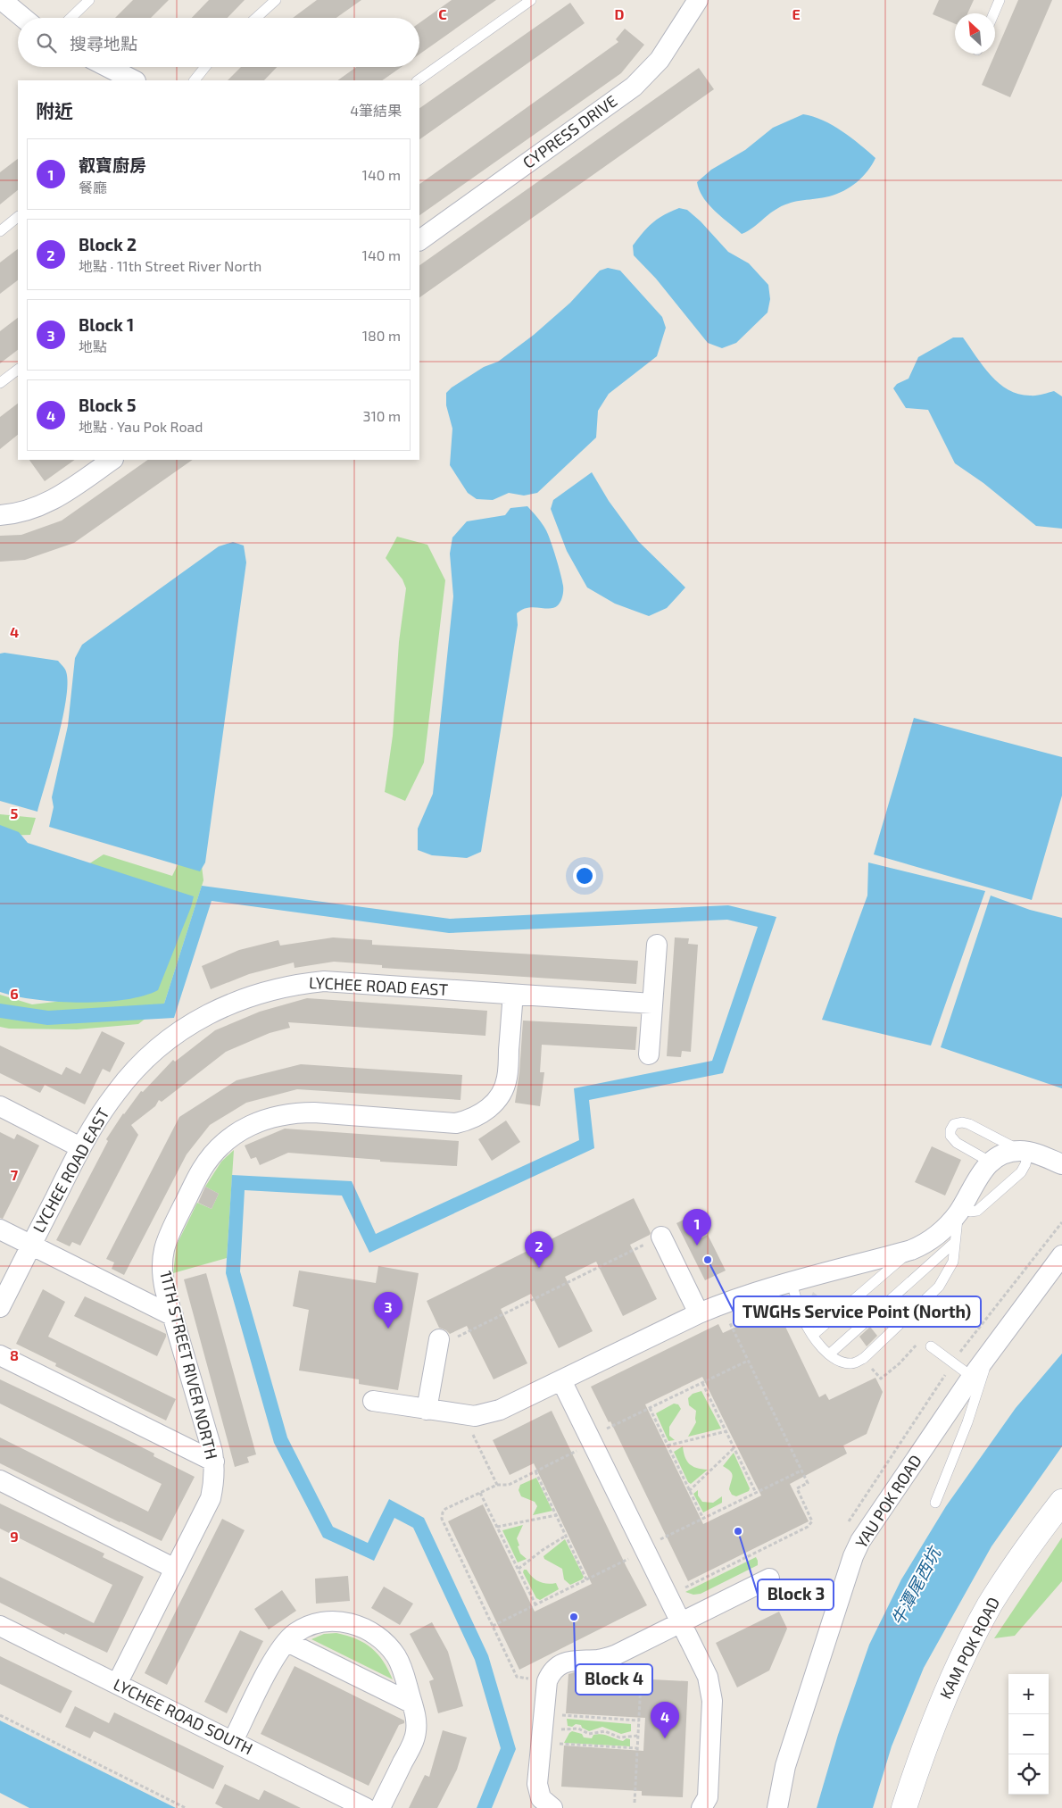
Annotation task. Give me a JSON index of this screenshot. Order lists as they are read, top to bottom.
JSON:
{
  "streets": {
    "street": [
      "CYPRESS DRIVE",
      "LYCHEE ROAD EAST",
      "11TH STREET RIVER NORTH",
      "YAU POK ROAD",
      "KAM POK ROAD",
      "LYCHEE ROAD SOUTH"
    ]
  },
  "crossings": [
    ["LYCHEE ROAD EAST", "11TH STREET RIVER NORTH"],
    ["11TH STREET RIVER NORTH", "LYCHEE ROAD SOUTH"]
  ],
  "water": ["牛潭尾西坑"],
  "places": ["TWGHs Service Point (North)", "Block 3", "Block 4"],
  "north": "top left",
  "page": {
    "search": "搜尋地點",
    "heading": ["附近", "4筆結果"],
    "list": [
      {
        "mark": "1",
        "name": "叡寶廚房",
        "note": "餐廳",
        "value": "140 m"
      },
      {
        "mark": "2",
        "name": "Block 2",
        "note": "地點 · 11th Street River North",
        "value": "140 m"
      },
      {
        "mark": "3",
        "name": "Block 1",
        "note": "地點",
        "value": "180 m"
      },
      {
        "mark": "4",
        "name": "Block 5",
        "note": "地點 · Yau Pok Road",
        "value": "310 m"
      }
    ],
    "pins": [
      "1",
      "2",
      "3",
      "4"
    ],
    "map_buttons": ["+", "−"]
  },
  "grid": {
    "columns": ["C", "D", "E"],
    "rows": [
      "4",
      "5",
      "6",
      "7",
      "8",
      "9"
    ]
  }
}
